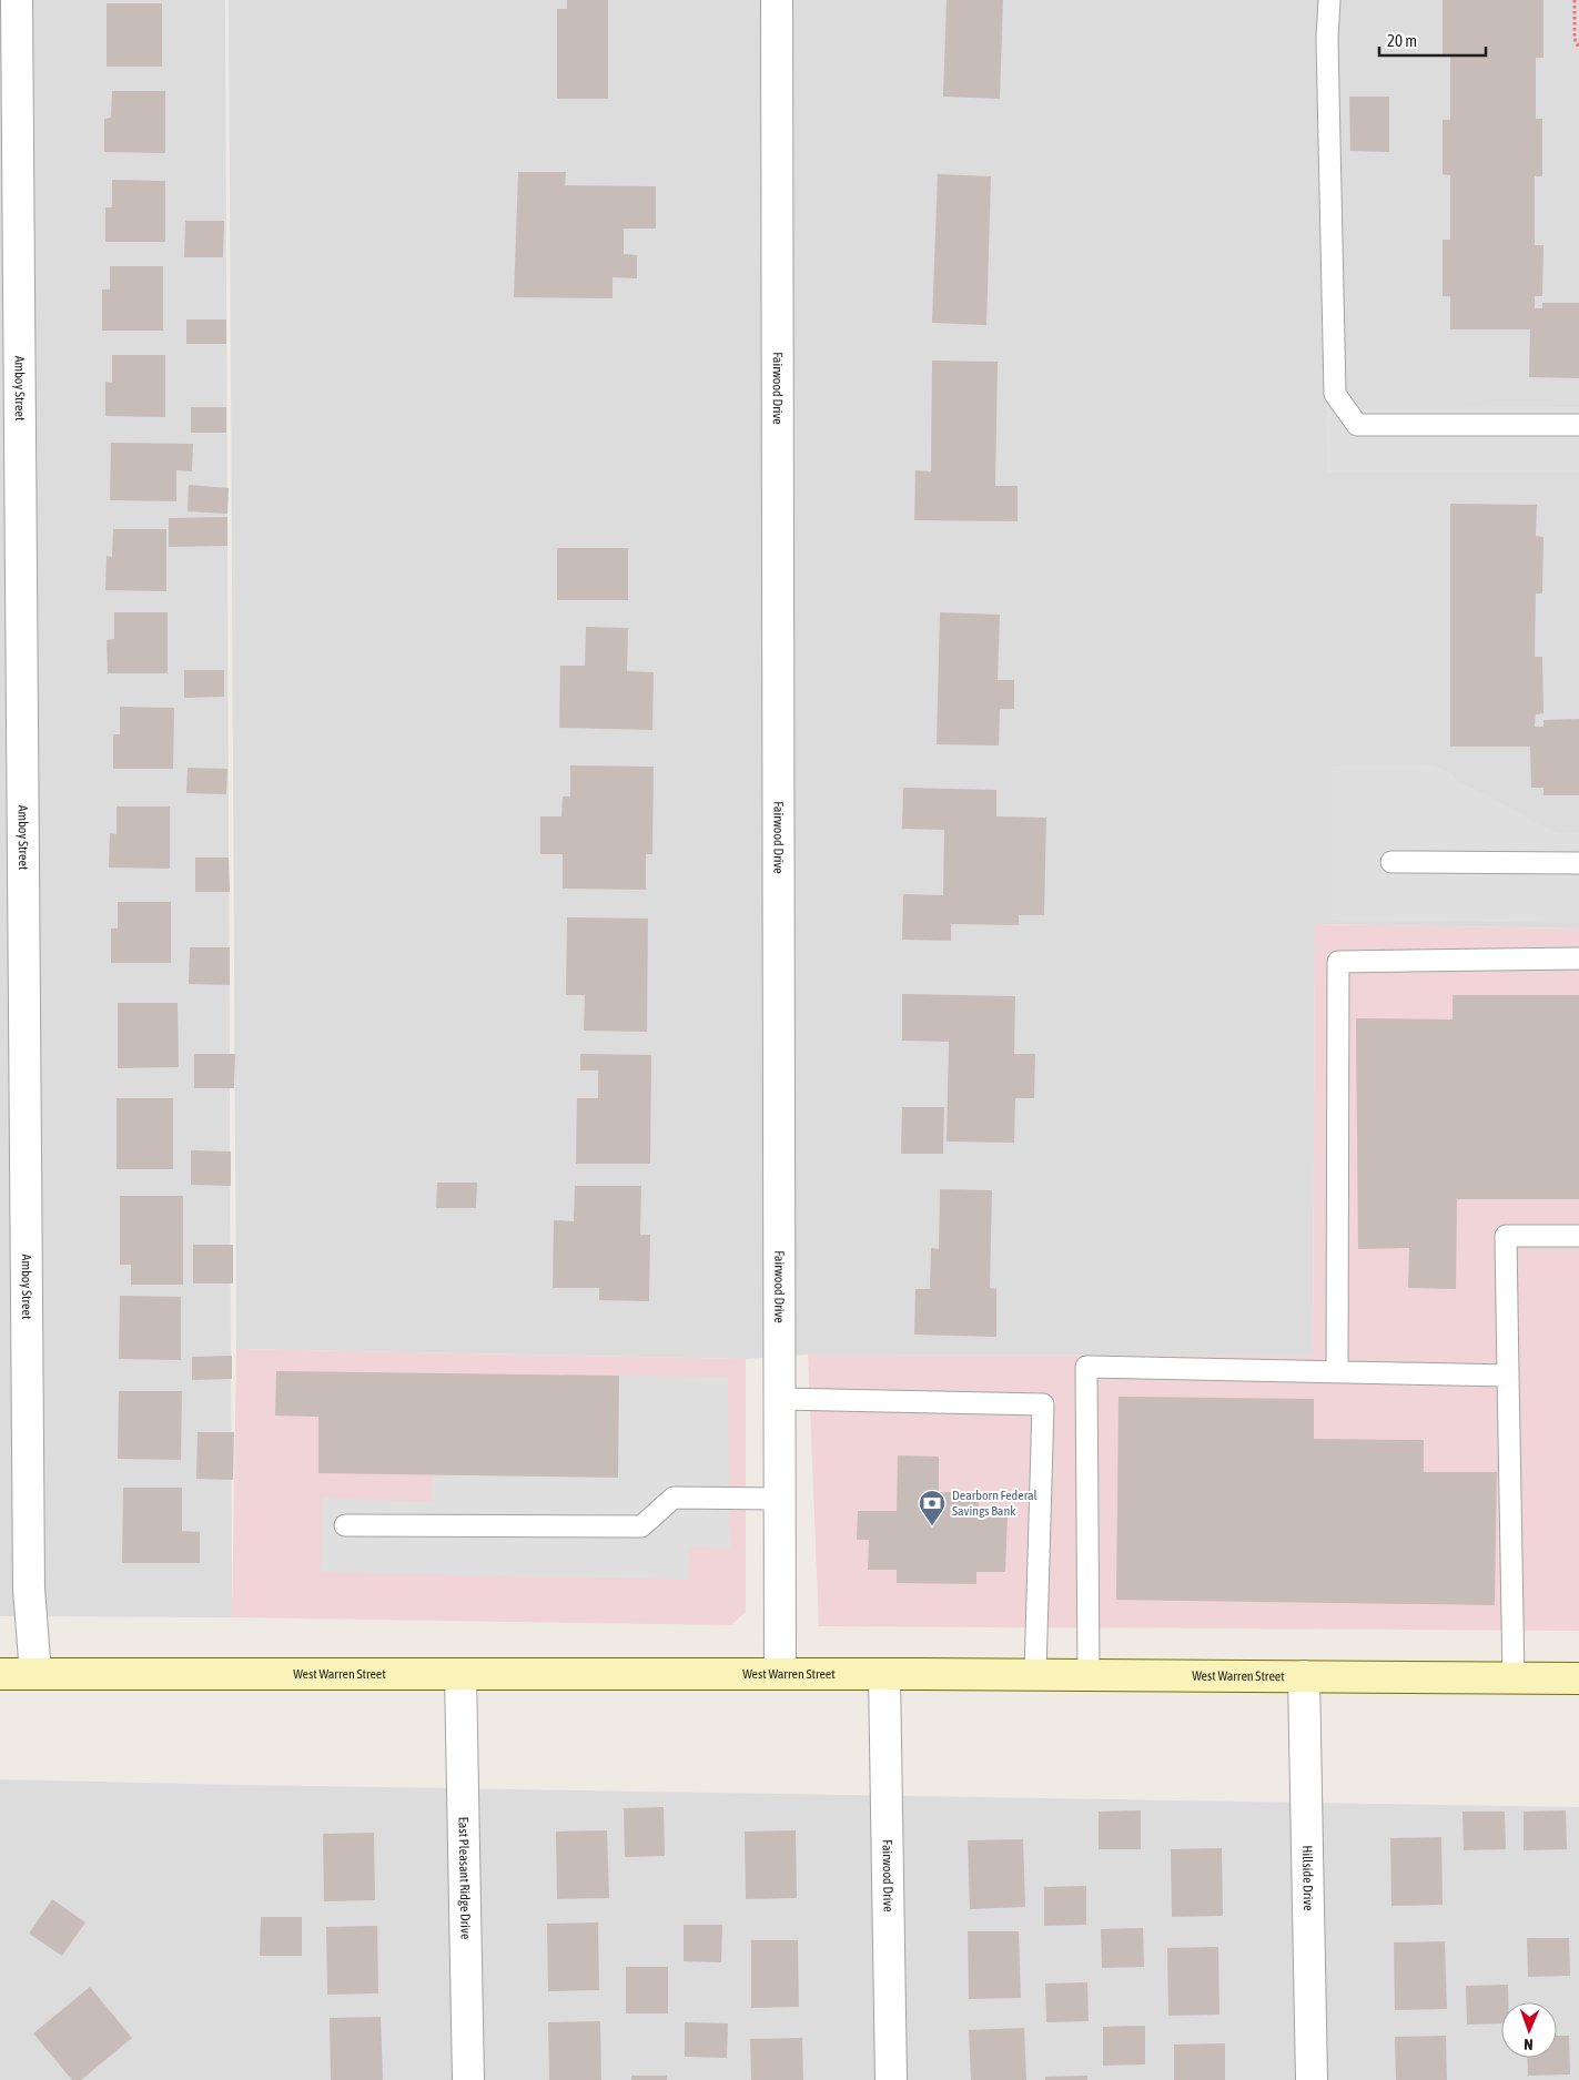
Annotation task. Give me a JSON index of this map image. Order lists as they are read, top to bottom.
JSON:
{
  "streets": {
    "main road": ["West Warren Street"],
    "street": [
      "Fairwood Drive",
      "Amboy Street",
      "East Pleasant Ridge Drive",
      "Hillside Drive"
    ]
  },
  "crossings": [
    ["Fairwood Drive", "West Warren Street"],
    ["Amboy Street", "West Warren Street"],
    ["West Warren Street", "East Pleasant Ridge Drive"],
    ["West Warren Street", "Hillside Drive"]
  ],
  "places": {
    "bank": ["Dearborn Federal Savings Bank"]
  },
  "scale_bar": "20 m",
  "north": "bottom"
}
